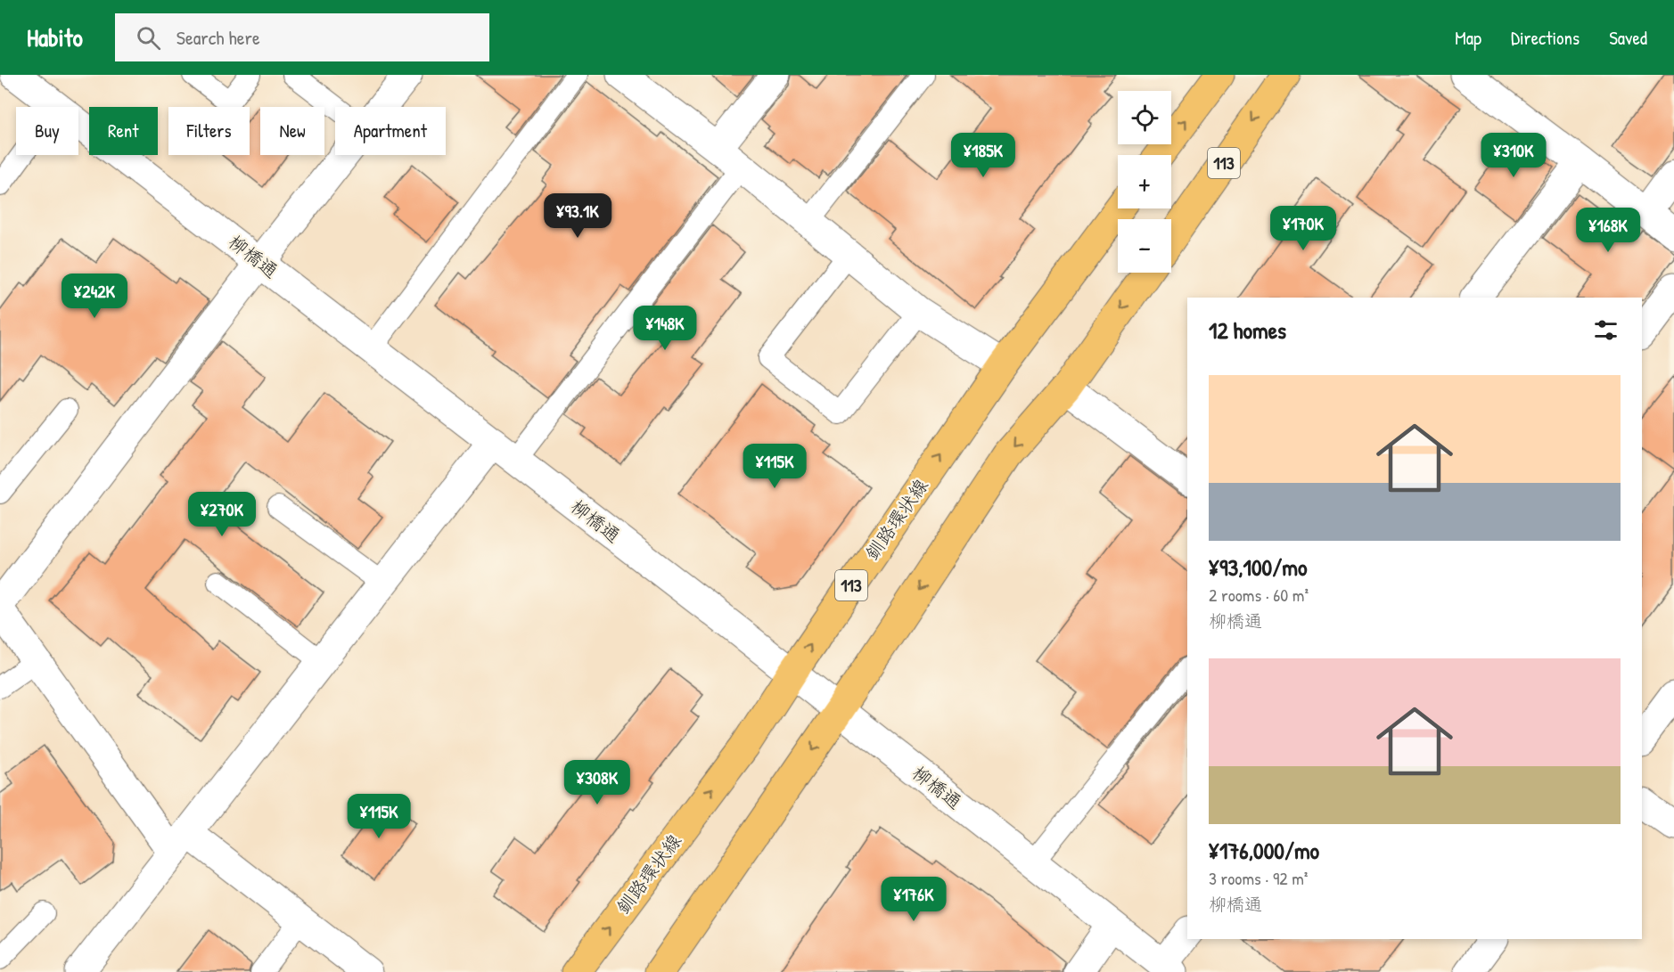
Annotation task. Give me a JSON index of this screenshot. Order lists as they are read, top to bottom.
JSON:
{
  "streets": {
    "main road": ["113", "釧路環状線"],
    "street": ["柳橋通"]
  },
  "crossings": [
    ["柳橋通", "釧路環状線"]
  ],
  "page": {
    "header": "Habito",
    "search": "Search here",
    "nav": ["Map", "Directions", "Saved"],
    "map_buttons": ["+", "−"],
    "chip": [
      "Buy",
      "Rent",
      "Filters",
      "New",
      "Apartment"
    ],
    "price": [
      "¥185K",
      "¥310K",
      "¥93.1K",
      "¥170K",
      "¥168K",
      "¥242K",
      "¥148K",
      "¥115K",
      "¥270K",
      "¥308K",
      "¥115K",
      "¥176K"
    ],
    "heading": "12 homes",
    "list": [
      {
        "name": "¥93,100/mo",
        "note": "2 rooms · 60 m² · 柳橋通"
      },
      {
        "name": "¥176,000/mo",
        "note": "3 rooms · 92 m² · 柳橋通"
      }
    ]
  }
}
